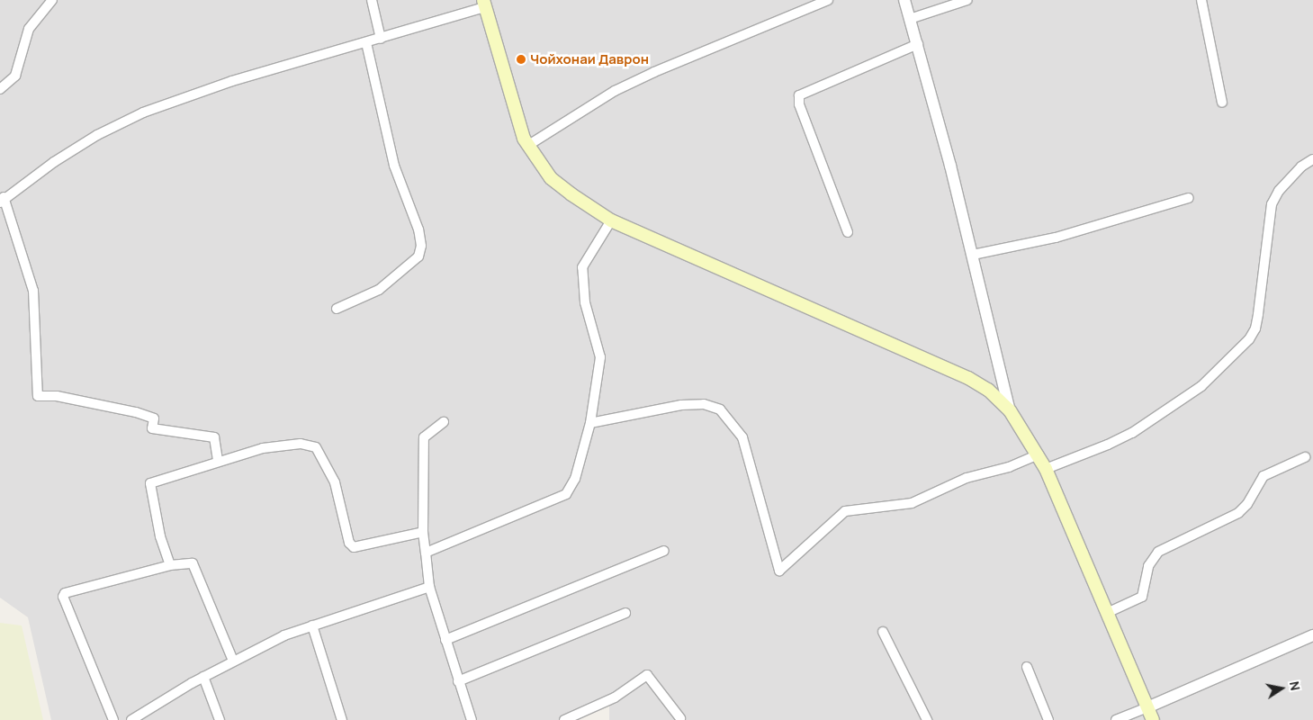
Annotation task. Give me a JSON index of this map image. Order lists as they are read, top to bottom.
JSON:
{
  "places": ["Чойхонаи Даврон"],
  "north": "right"
}
